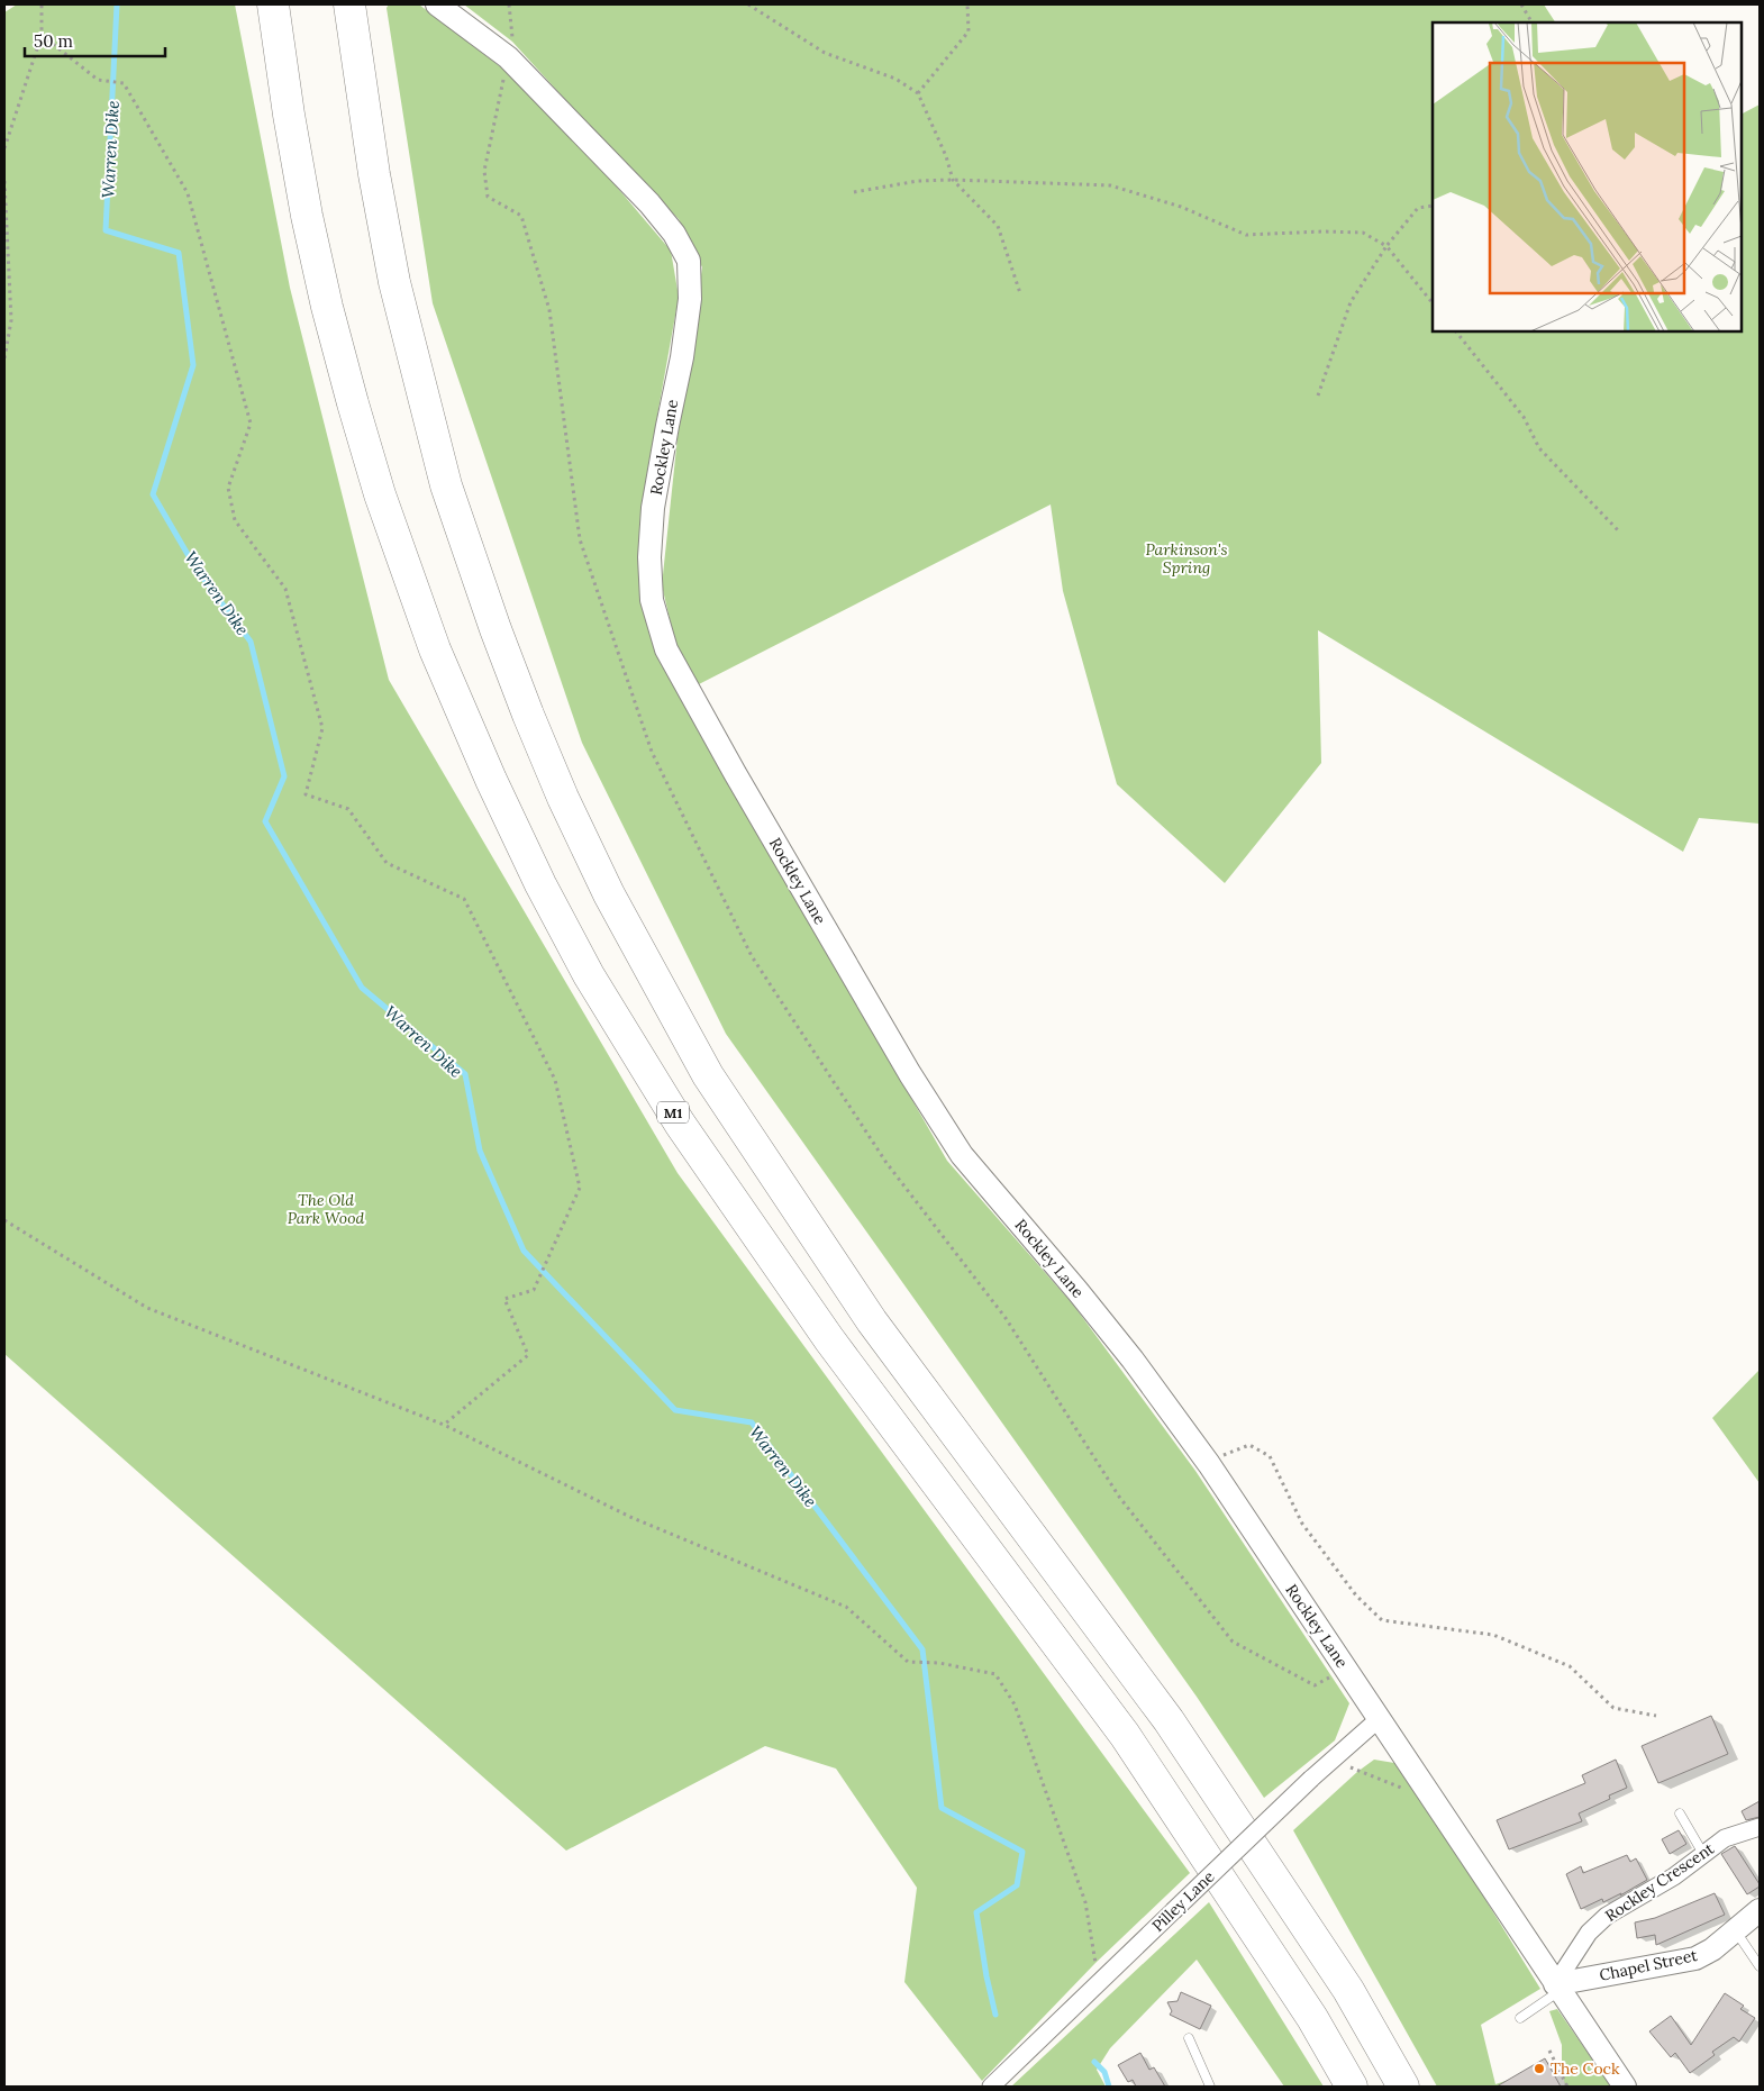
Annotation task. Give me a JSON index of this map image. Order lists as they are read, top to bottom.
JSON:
{
  "streets": {
    "highway": ["M1"],
    "street": [
      "Rockley Lane",
      "Rockley Crescent",
      "Pilley Lane",
      "Chapel Street"
    ]
  },
  "crossings": [
    ["Rockley Lane", "Rockley Crescent"],
    ["Rockley Lane", "Pilley Lane"],
    ["Rockley Lane", "Chapel Street"],
    ["Rockley Crescent", "Chapel Street"]
  ],
  "water": ["Warren Dike"],
  "parks": ["Parkinson's Spring", "The Old Park Wood"],
  "places": ["The Cock"],
  "scale_bar": "50 m"
}
